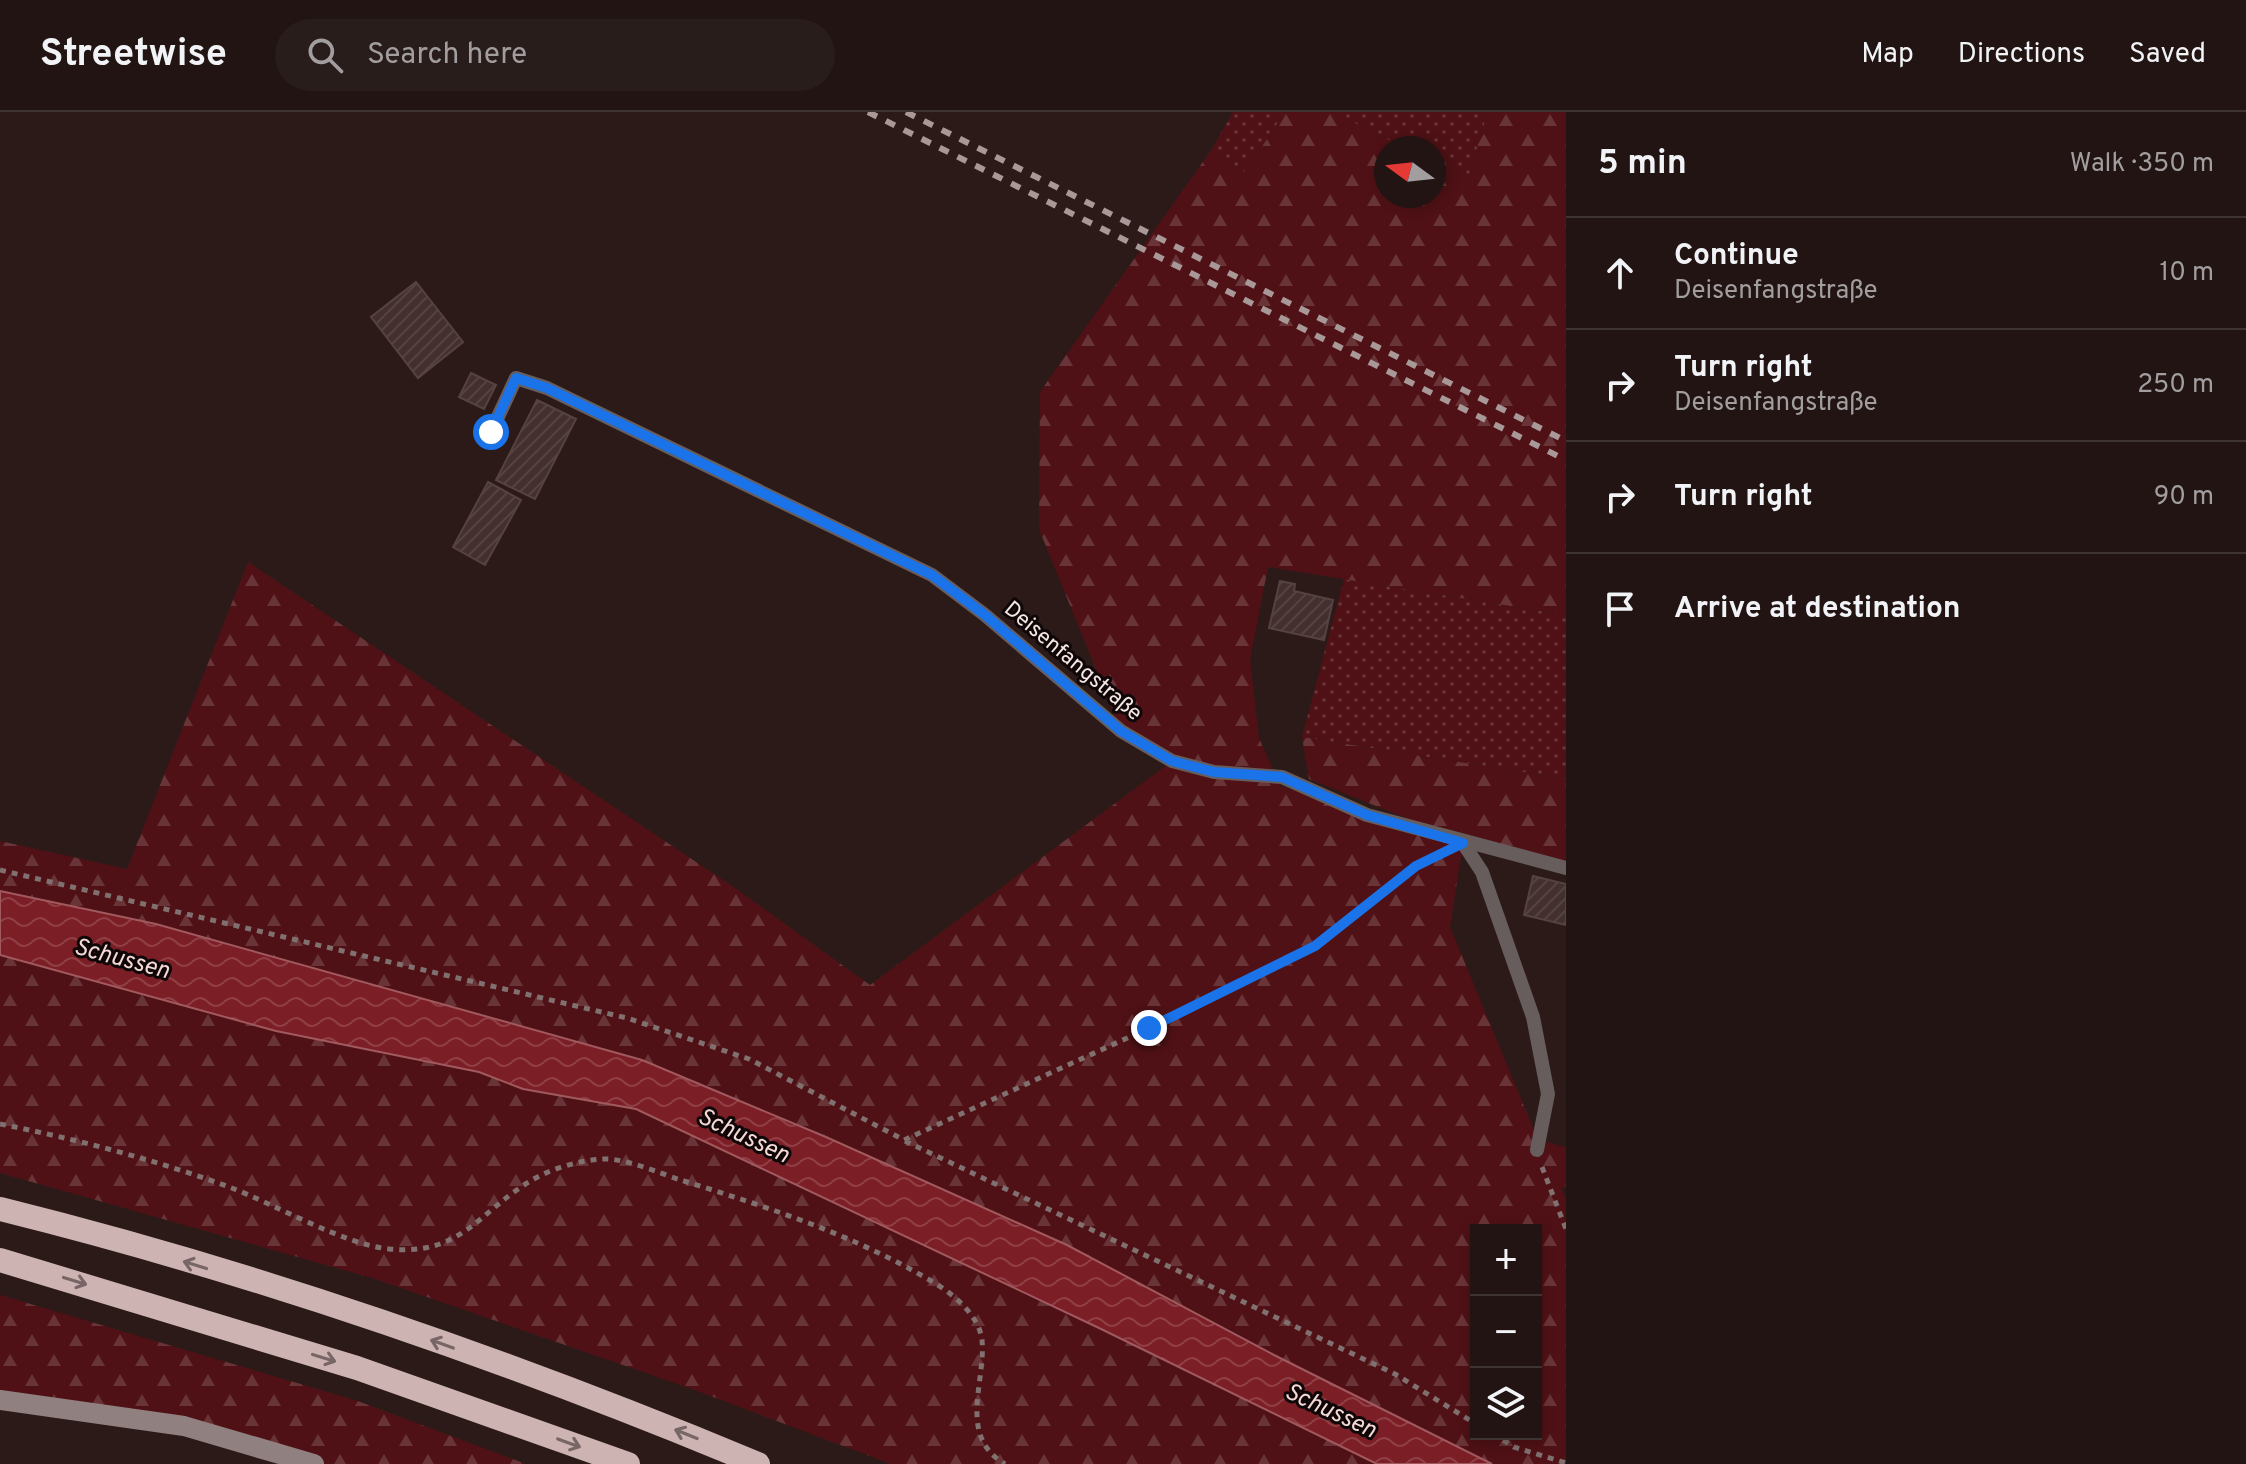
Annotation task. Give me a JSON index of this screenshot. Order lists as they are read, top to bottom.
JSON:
{
  "streets": {
    "lane": ["Deisenfangstraße"]
  },
  "water": ["Schussen"],
  "north": "left",
  "page": {
    "header": "Streetwise",
    "search": "Search here",
    "nav": ["Map", "Directions", "Saved"],
    "heading": ["5 min", "Walk · 350 m"],
    "list": [
      ["Continue", "Deisenfangstraße", "10 m"],
      ["Turn right", "Deisenfangstraße", "250 m"],
      ["Turn right", "90 m"],
      "Arrive at destination"
    ],
    "map_buttons": ["+", "−"]
  }
}
